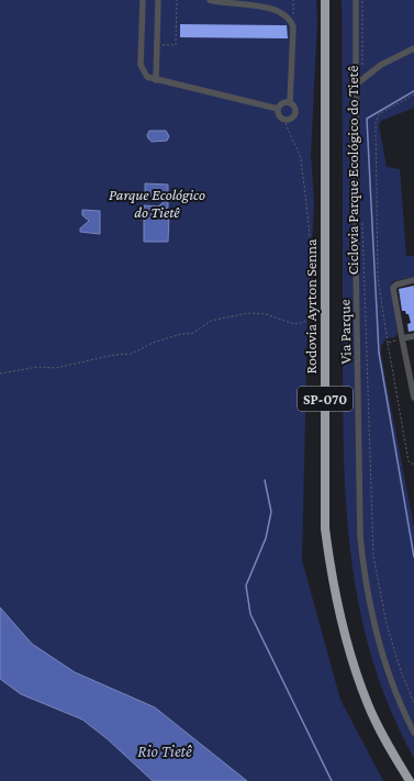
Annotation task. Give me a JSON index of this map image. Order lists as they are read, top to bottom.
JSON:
{
  "streets": {
    "highway": ["Rodovia Ayrton Senna", "SP-070"],
    "street": ["Via Parque"],
    "path": ["Ciclovia Parque Ecológico do Tietê"]
  },
  "water": ["Rio Tietê"],
  "parks": ["Parque Ecológico do Tietê"]
}
